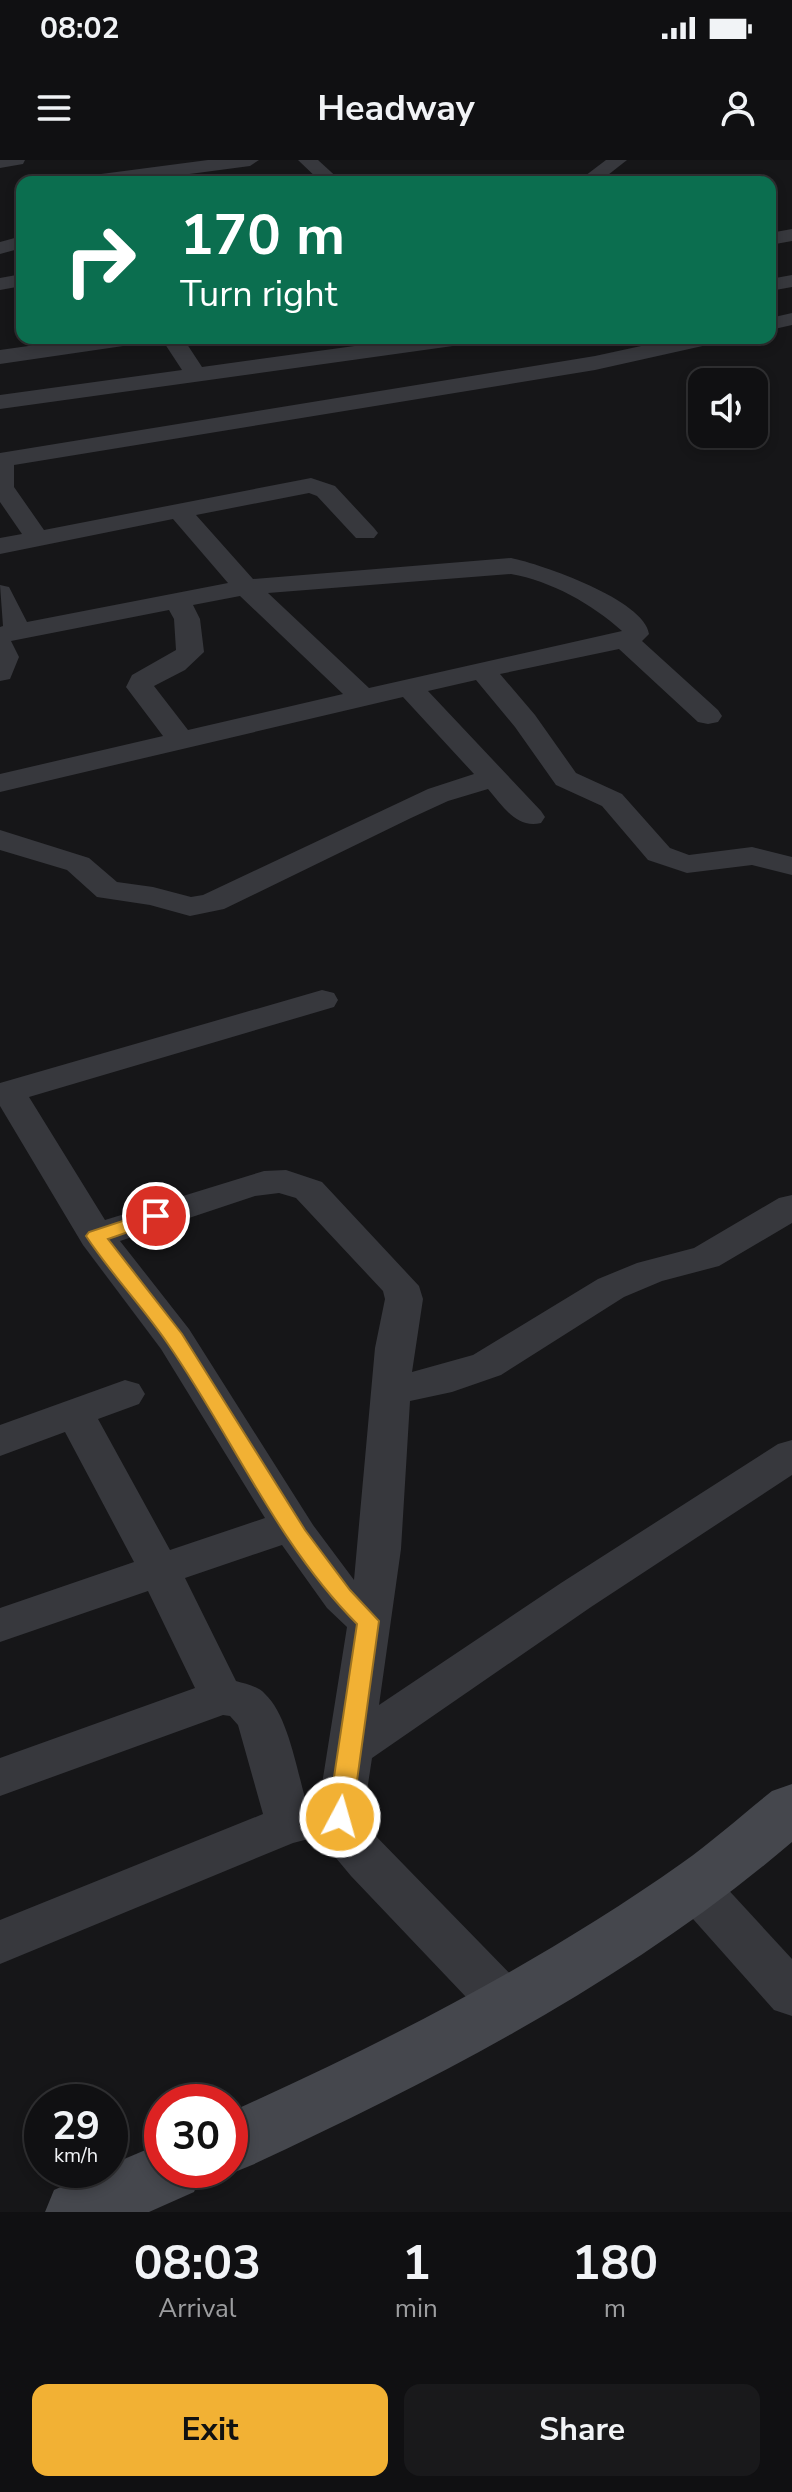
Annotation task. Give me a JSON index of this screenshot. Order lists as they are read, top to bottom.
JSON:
{
  "page": {
    "status": "08:02",
    "header": "Headway",
    "turn": ["170 m", "Turn right"],
    "speed": "29 km/h",
    "limit": "30",
    "eta": [
      "08:03",
      "Arrival",
      "1",
      "min",
      "180",
      "m"
    ],
    "buttons": ["Exit", "Share"]
  }
}
